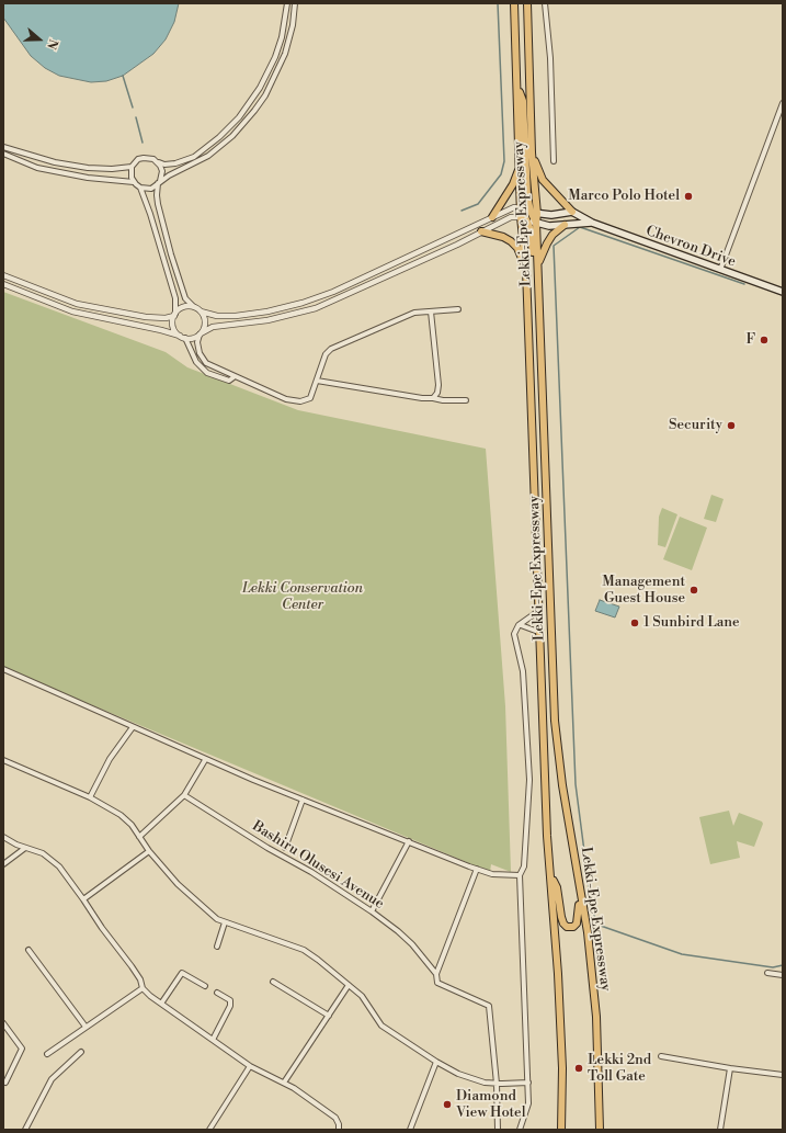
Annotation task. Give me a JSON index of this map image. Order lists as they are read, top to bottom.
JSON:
{
  "streets": {
    "highway": ["Lekki-Epe Expressway"],
    "main road": ["Chevron Drive"],
    "street": ["Bashiru Olusesi Avenue"]
  },
  "crossings": [
    ["Lekki-Epe Expressway", "Chevron Drive"]
  ],
  "parks": ["Lekki Conservation Center"],
  "places": [
    "Marco Polo Hotel",
    "F",
    "Security",
    "Management Guest House",
    "1 Sunbird Lane",
    "Lekki 2nd Toll Gate",
    "Diamond View Hotel"
  ],
  "north": "right"
}
